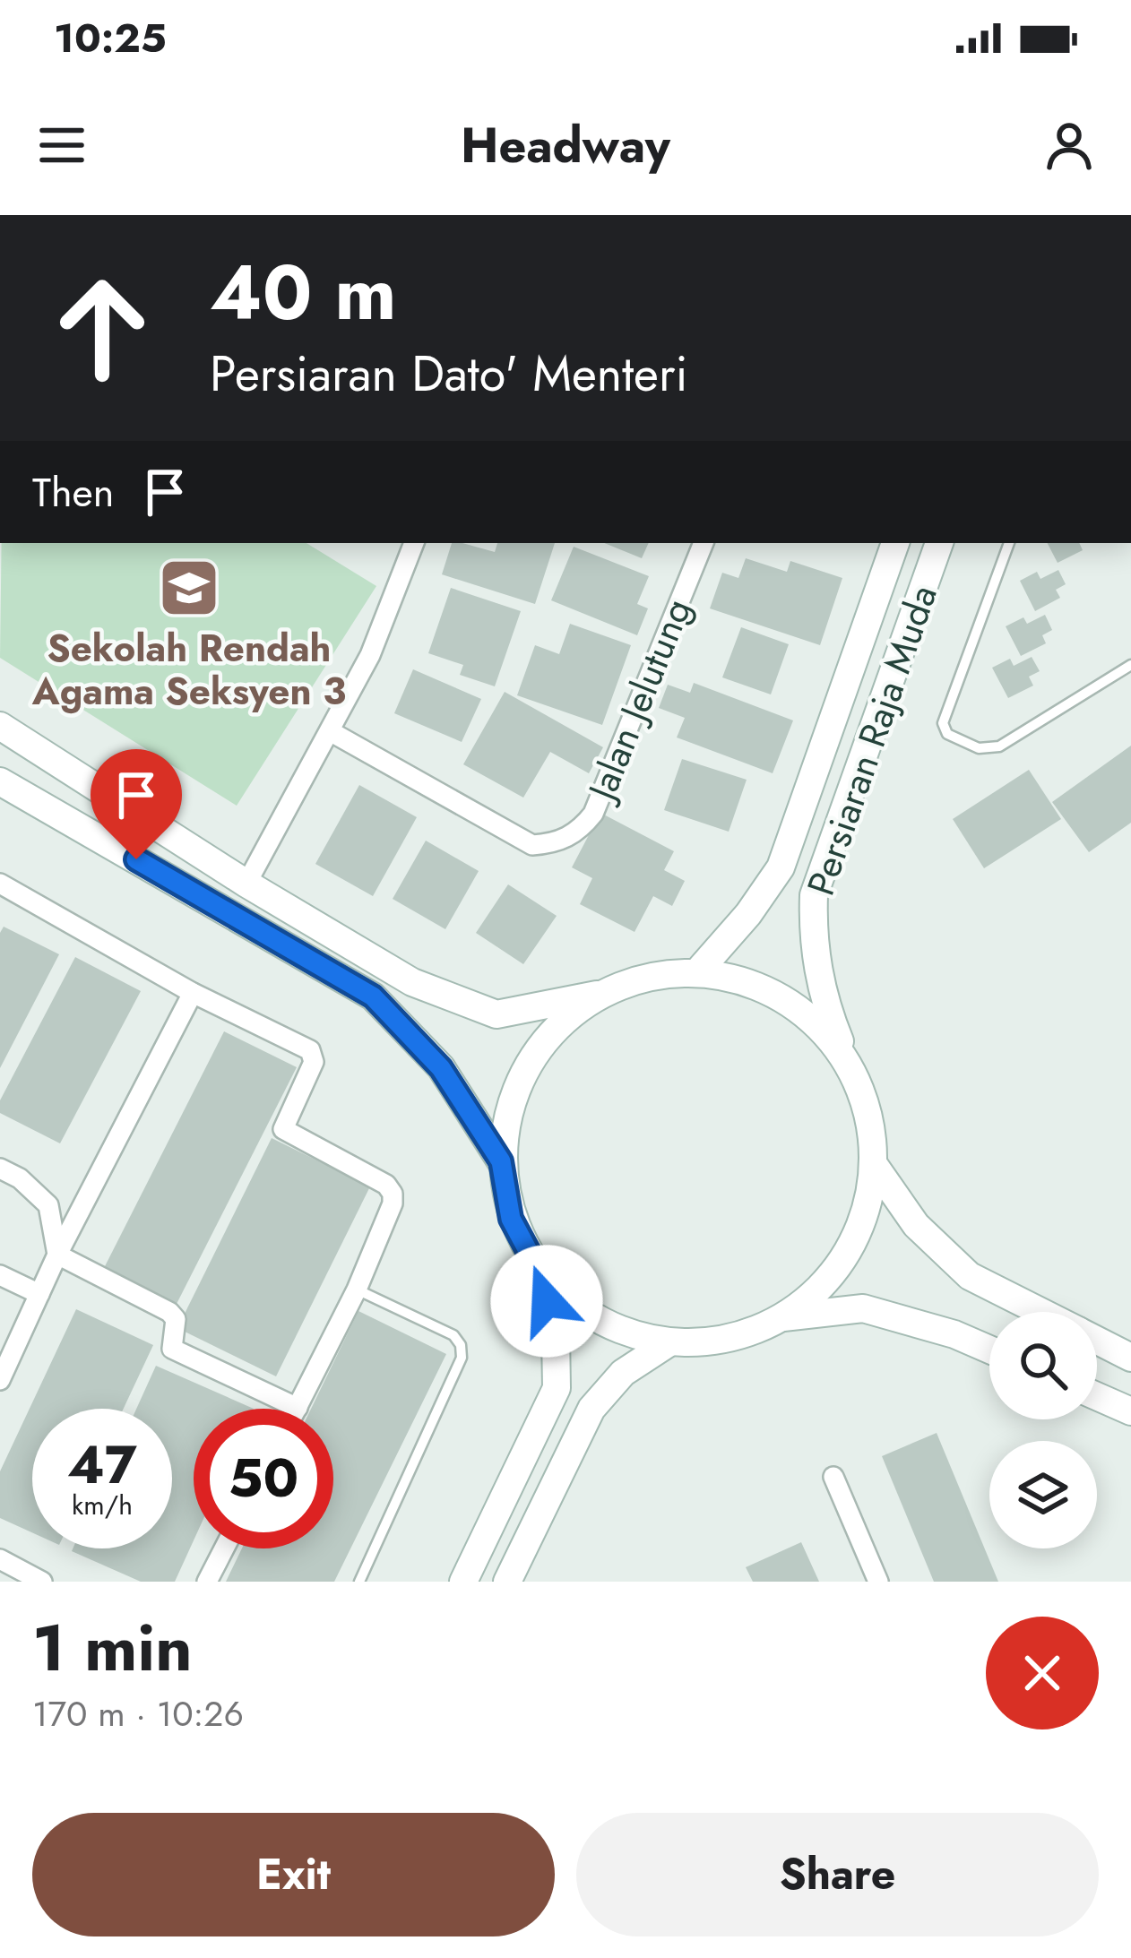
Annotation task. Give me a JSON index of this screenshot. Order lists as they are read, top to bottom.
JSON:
{
  "streets": {
    "main road": ["Persiaran Raja Muda"],
    "street": ["Jalan Jelutung"]
  },
  "places": {
    "school or university": ["Sekolah Rendah Agama Seksyen 3"]
  },
  "page": {
    "status": "10:25",
    "header": "Headway",
    "turn": ["40 m", "Persiaran Dato' Menteri"],
    "then": "Then",
    "speed": "47 km/h",
    "limit": "50",
    "heading": ["1 min", "170 m · 10:26"],
    "buttons": ["Exit", "Share"]
  }
}
